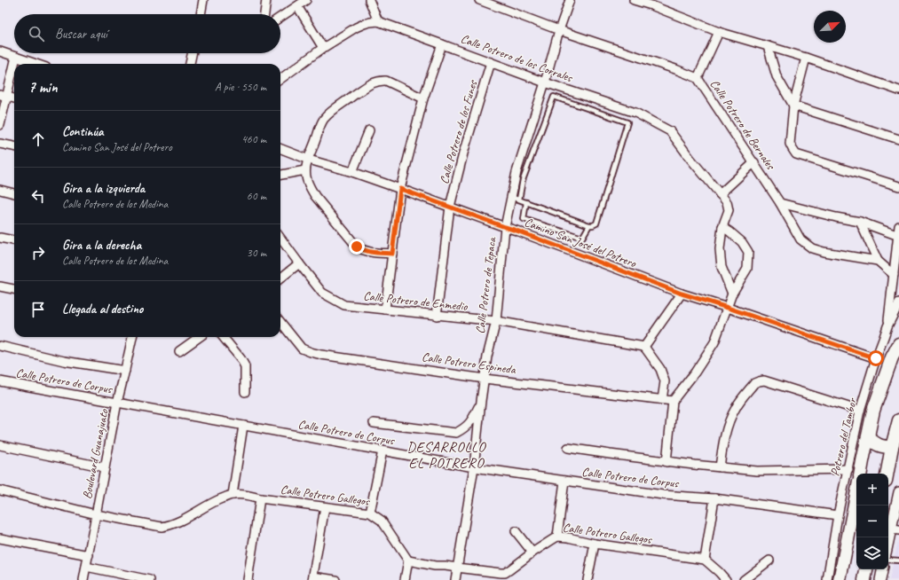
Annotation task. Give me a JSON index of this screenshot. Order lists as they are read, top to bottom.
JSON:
{
  "streets": {
    "street": [
      "Calle Potrero de los Corrales",
      "Calle Potrero de Bernales",
      "Calle Potrero de los Funes",
      "Camino San José del Potrero",
      "Calle Potrero de Tepaca",
      "Calle Potrero de Enmedio",
      "Calle Potrero Espineda",
      "Calle Potrero de Corpus",
      "Potrero del Tambor",
      "Boulevard Guanajuato",
      "Calle Potrero Gallegos"
    ]
  },
  "crossings": [
    ["Calle Potrero de los Corrales", "Calle Potrero de los Funes"],
    ["Calle Potrero de los Corrales", "Calle Potrero de Tepaca"],
    ["Calle Potrero de Bernales", "Calle Potrero de Tepaca"],
    ["Calle Potrero de los Funes", "Camino San José del Potrero"],
    ["Calle Potrero de los Funes", "Calle Potrero de Enmedio"],
    ["Camino San José del Potrero", "Calle Potrero de Tepaca"],
    ["Camino San José del Potrero", "Potrero del Tambor"],
    ["Calle Potrero de Tepaca", "Calle Potrero de Enmedio"],
    ["Calle Potrero de Tepaca", "Calle Potrero Espineda"],
    ["Calle Potrero de Tepaca", "Calle Potrero de Corpus"],
    ["Calle Potrero de Tepaca", "Calle Potrero Gallegos"],
    ["Calle Potrero de Corpus", "Potrero del Tambor"],
    ["Calle Potrero de Corpus", "Boulevard Guanajuato"],
    ["Boulevard Guanajuato", "Calle Potrero Gallegos"]
  ],
  "districts": ["DESARROLLO EL POTRERO"],
  "north": "top right",
  "page": {
    "search": "Buscar aquí",
    "heading": ["7 min", "A pie · 550 m"],
    "list": [
      ["Continúa", "Camino San José del Potrero", "460 m"],
      ["Gira a la izquierda", "Calle Potrero de los Medina", "60 m"],
      ["Gira a la derecha", "Calle Potrero de los Medina", "30 m"],
      "Llegada al destino"
    ],
    "map_buttons": ["+", "−"]
  }
}
